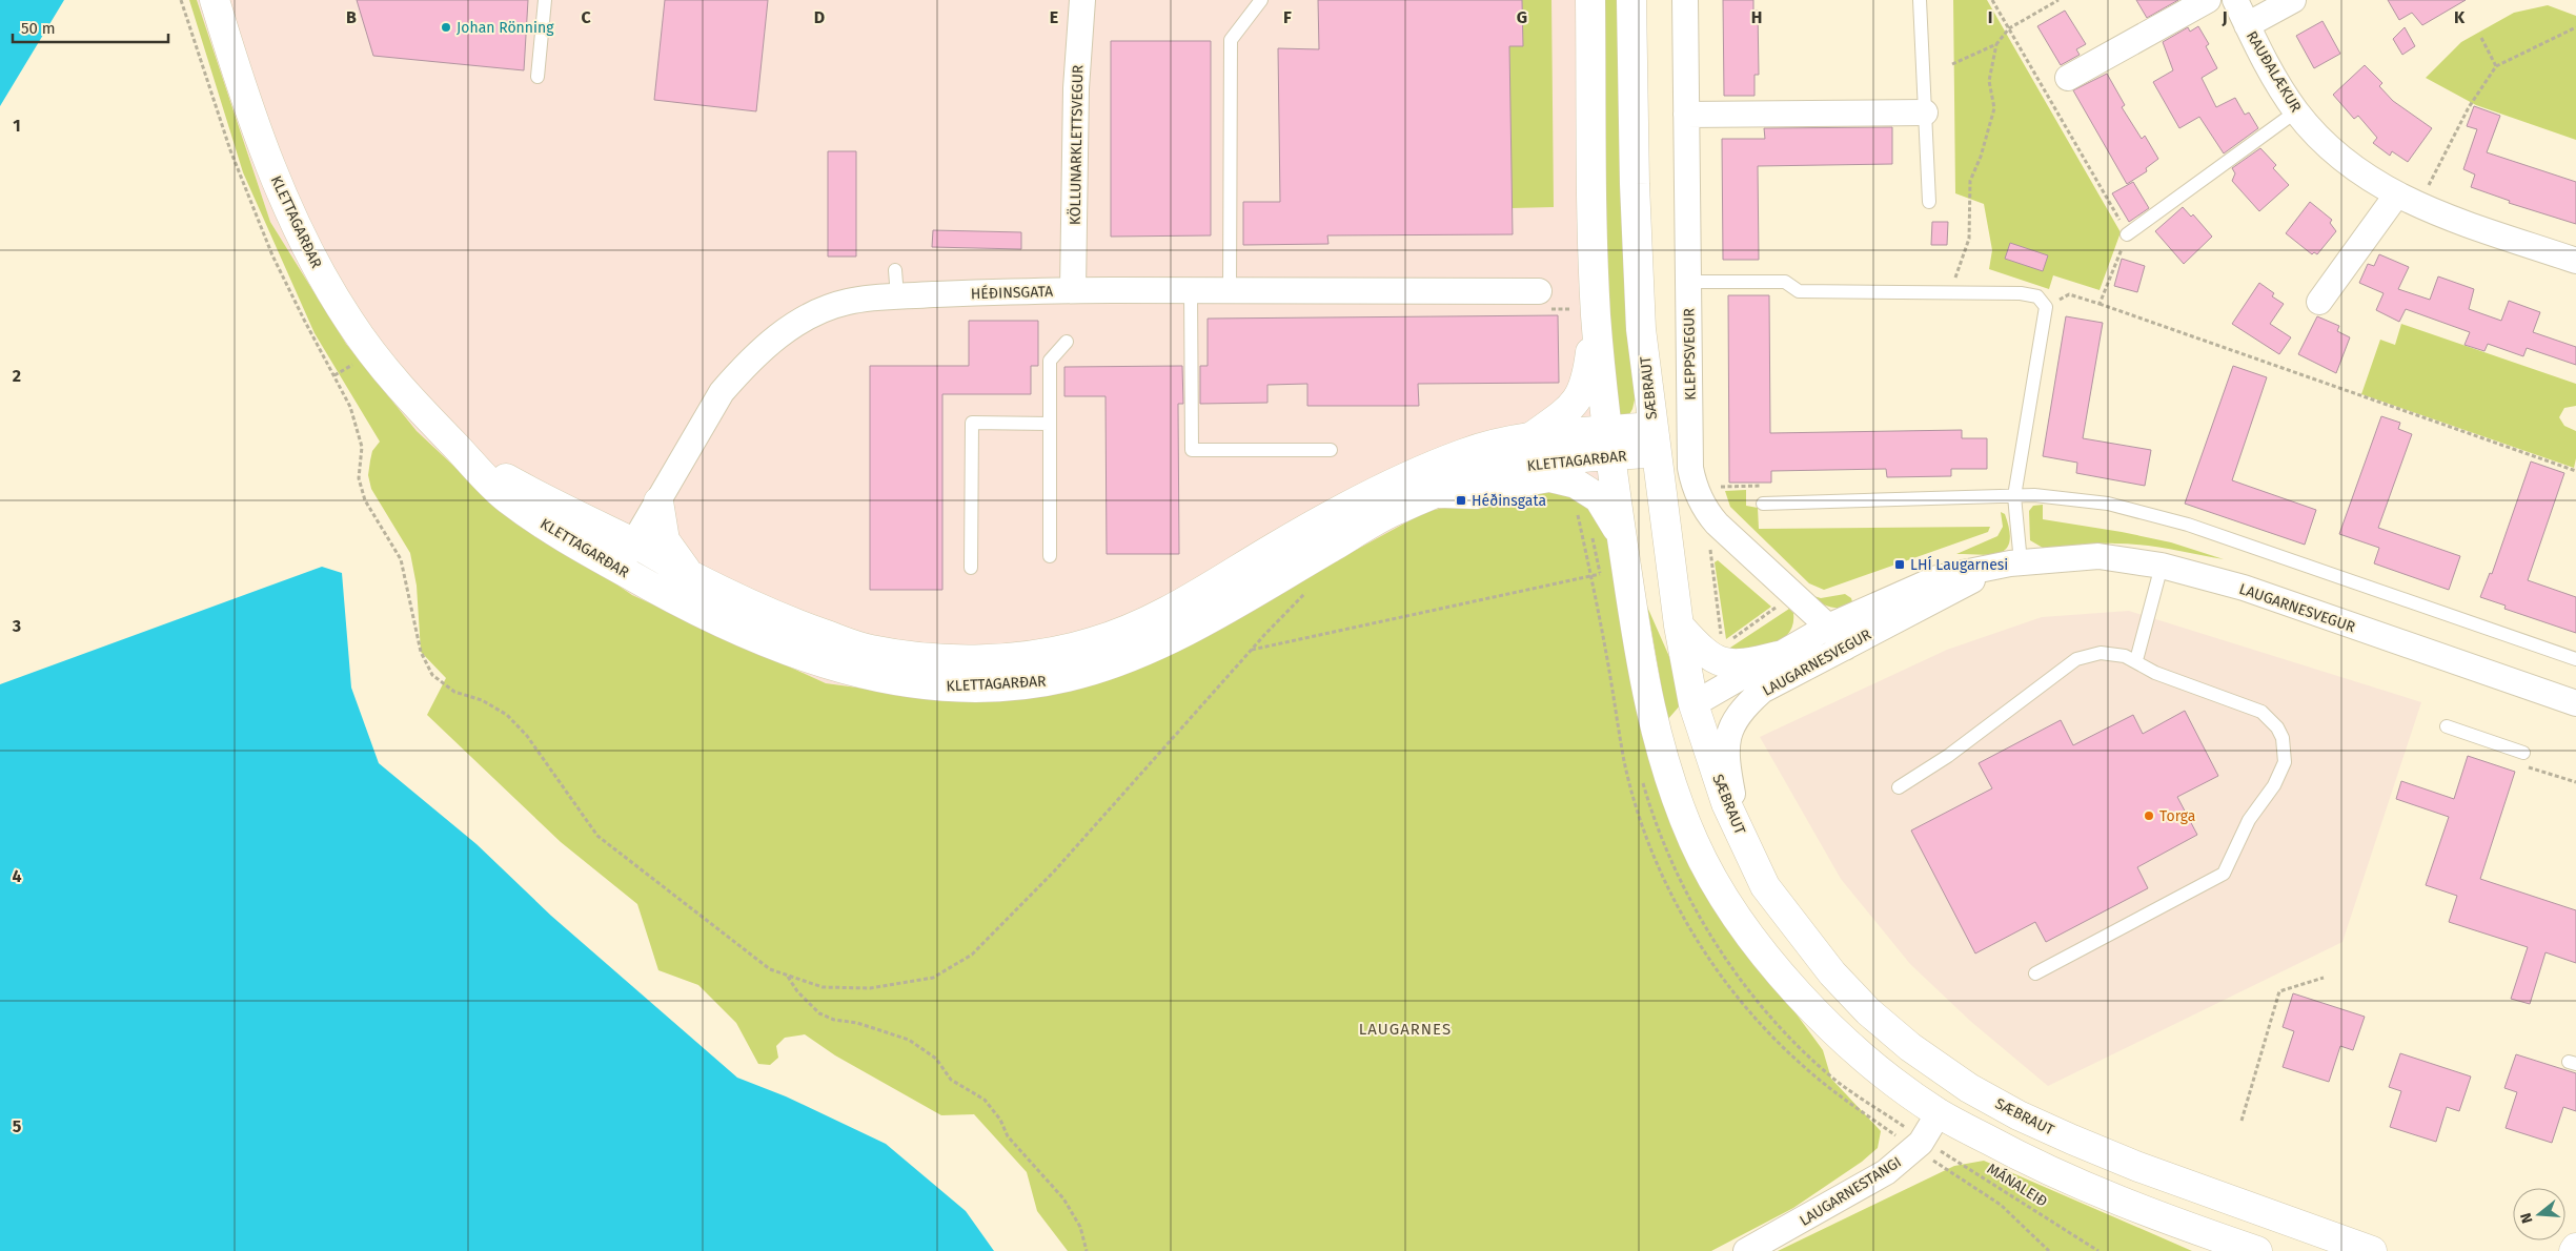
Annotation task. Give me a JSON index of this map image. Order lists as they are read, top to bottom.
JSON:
{
  "streets": {
    "main road": ["KLETTAGARÐAR", "SÆBRAUT"],
    "street": [
      "RAUÐALÆKUR",
      "KÖLLUNARKLETTSVEGUR",
      "HÉÐINSGATA",
      "KLEPPSVEGUR",
      "LAUGARNESVEGUR",
      "LAUGARNESTANGI"
    ],
    "path": ["MÁNALEIÐ"]
  },
  "crossings": [
    ["KÖLLUNARKLETTSVEGUR", "HÉÐINSGATA"],
    ["KLETTAGARÐAR", "HÉÐINSGATA"],
    ["KLETTAGARÐAR", "SÆBRAUT"],
    ["KLEPPSVEGUR", "LAUGARNESVEGUR"],
    ["SÆBRAUT", "LAUGARNESVEGUR"],
    ["MÁNALEIÐ", "LAUGARNESTANGI"]
  ],
  "districts": ["LAUGARNES"],
  "places": {
    "other": ["Johan Rönning", "Torga"],
    "transit": ["Héðinsgata", "LHÍ Laugarnesi"]
  },
  "scale_bar": "50 m",
  "north": "left",
  "grid": {
    "columns": [
      "B",
      "C",
      "D",
      "E",
      "F",
      "G",
      "H",
      "I",
      "J",
      "K"
    ],
    "rows": [
      "1",
      "2",
      "3",
      "4",
      "5"
    ]
  }
}
